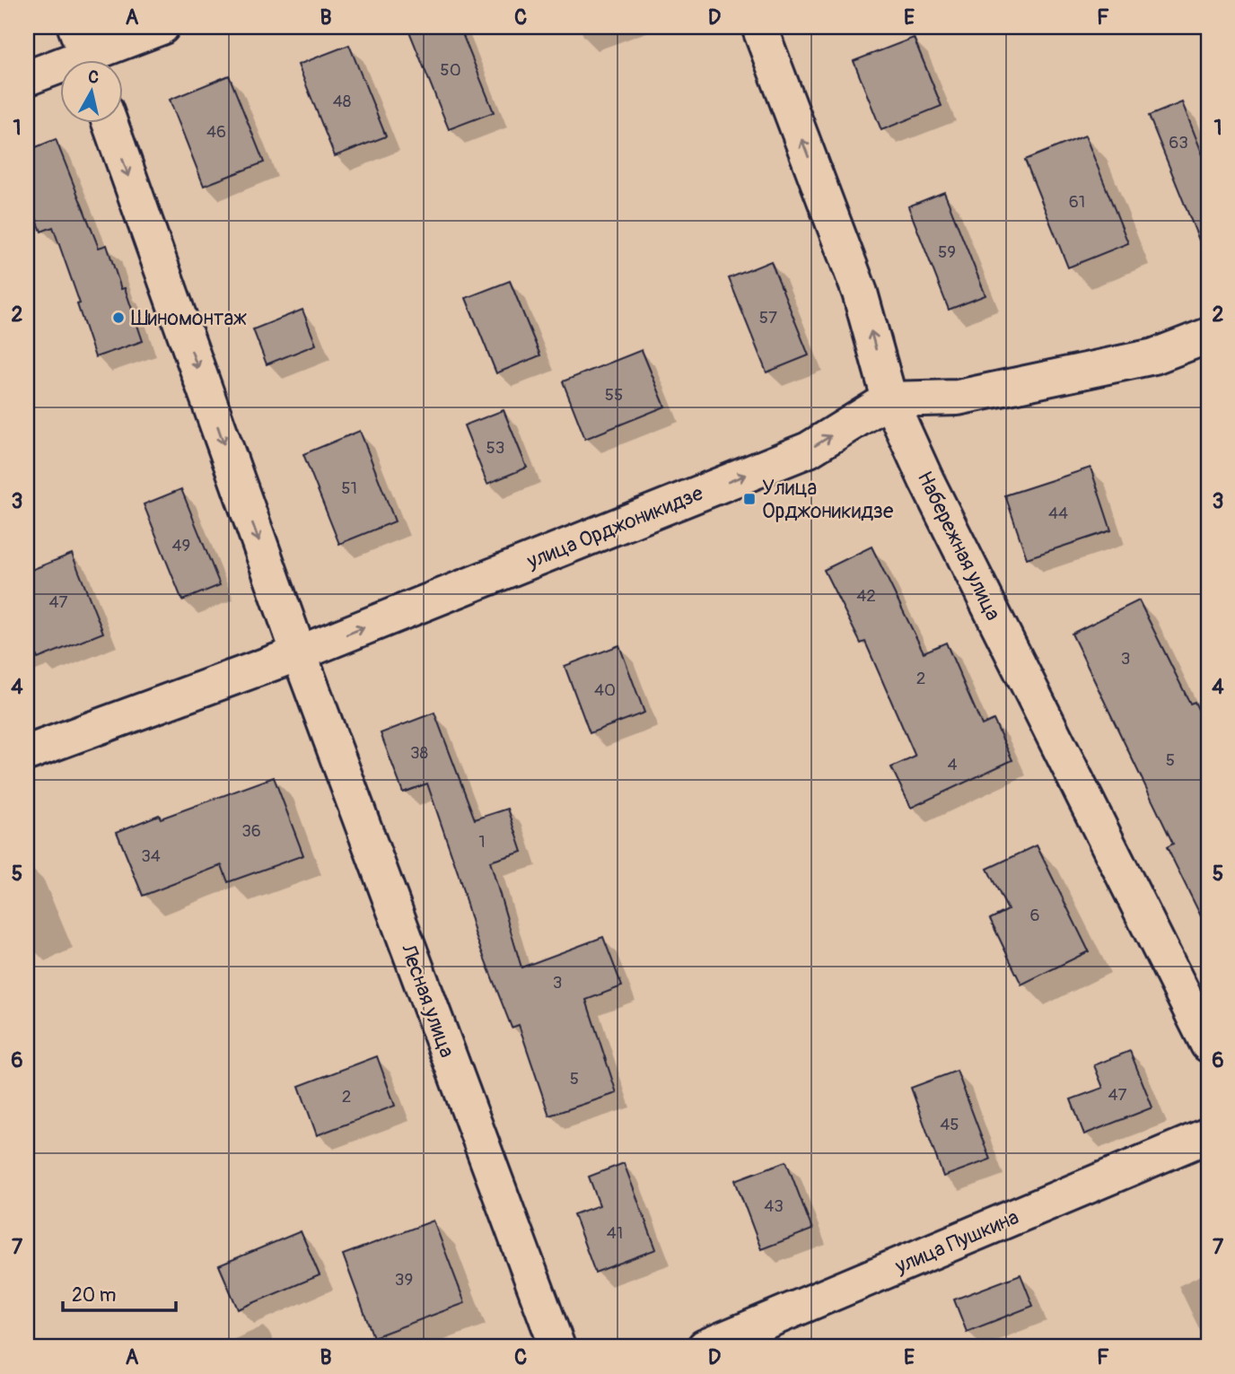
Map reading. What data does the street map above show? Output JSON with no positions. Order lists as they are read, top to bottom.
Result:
{
  "streets": {
    "main road": [
      "улица Орджоникидзе",
      "Набережная улица",
      "Лесная улица",
      "улица Пушкина"
    ]
  },
  "crossings": [
    ["улица Орджоникидзе", "Набережная улица"],
    ["улица Орджоникидзе", "Лесная улица"]
  ],
  "one_way": ["улица Орджоникидзе", "Набережная улица", "Лесная улица"],
  "places": {
    "other": ["Шиномонтаж"],
    "transit": ["Улица Орджоникидзе"]
  },
  "house_numbers": [
    "50",
    "48",
    "46",
    "63",
    "61",
    "59",
    "57",
    "55",
    "53",
    "51",
    "44",
    "49",
    "42",
    "47",
    "3",
    "2",
    "40",
    "38",
    "5",
    "4",
    "36",
    "1",
    "34",
    "6",
    "3",
    "5",
    "47",
    "2",
    "45",
    "43",
    "41",
    "39"
  ],
  "scale_bar": "20 m",
  "north": "top",
  "grid": {
    "columns": [
      "A",
      "B",
      "C",
      "D",
      "E",
      "F"
    ],
    "rows": [
      "1",
      "2",
      "3",
      "4",
      "5",
      "6",
      "7"
    ]
  }
}
